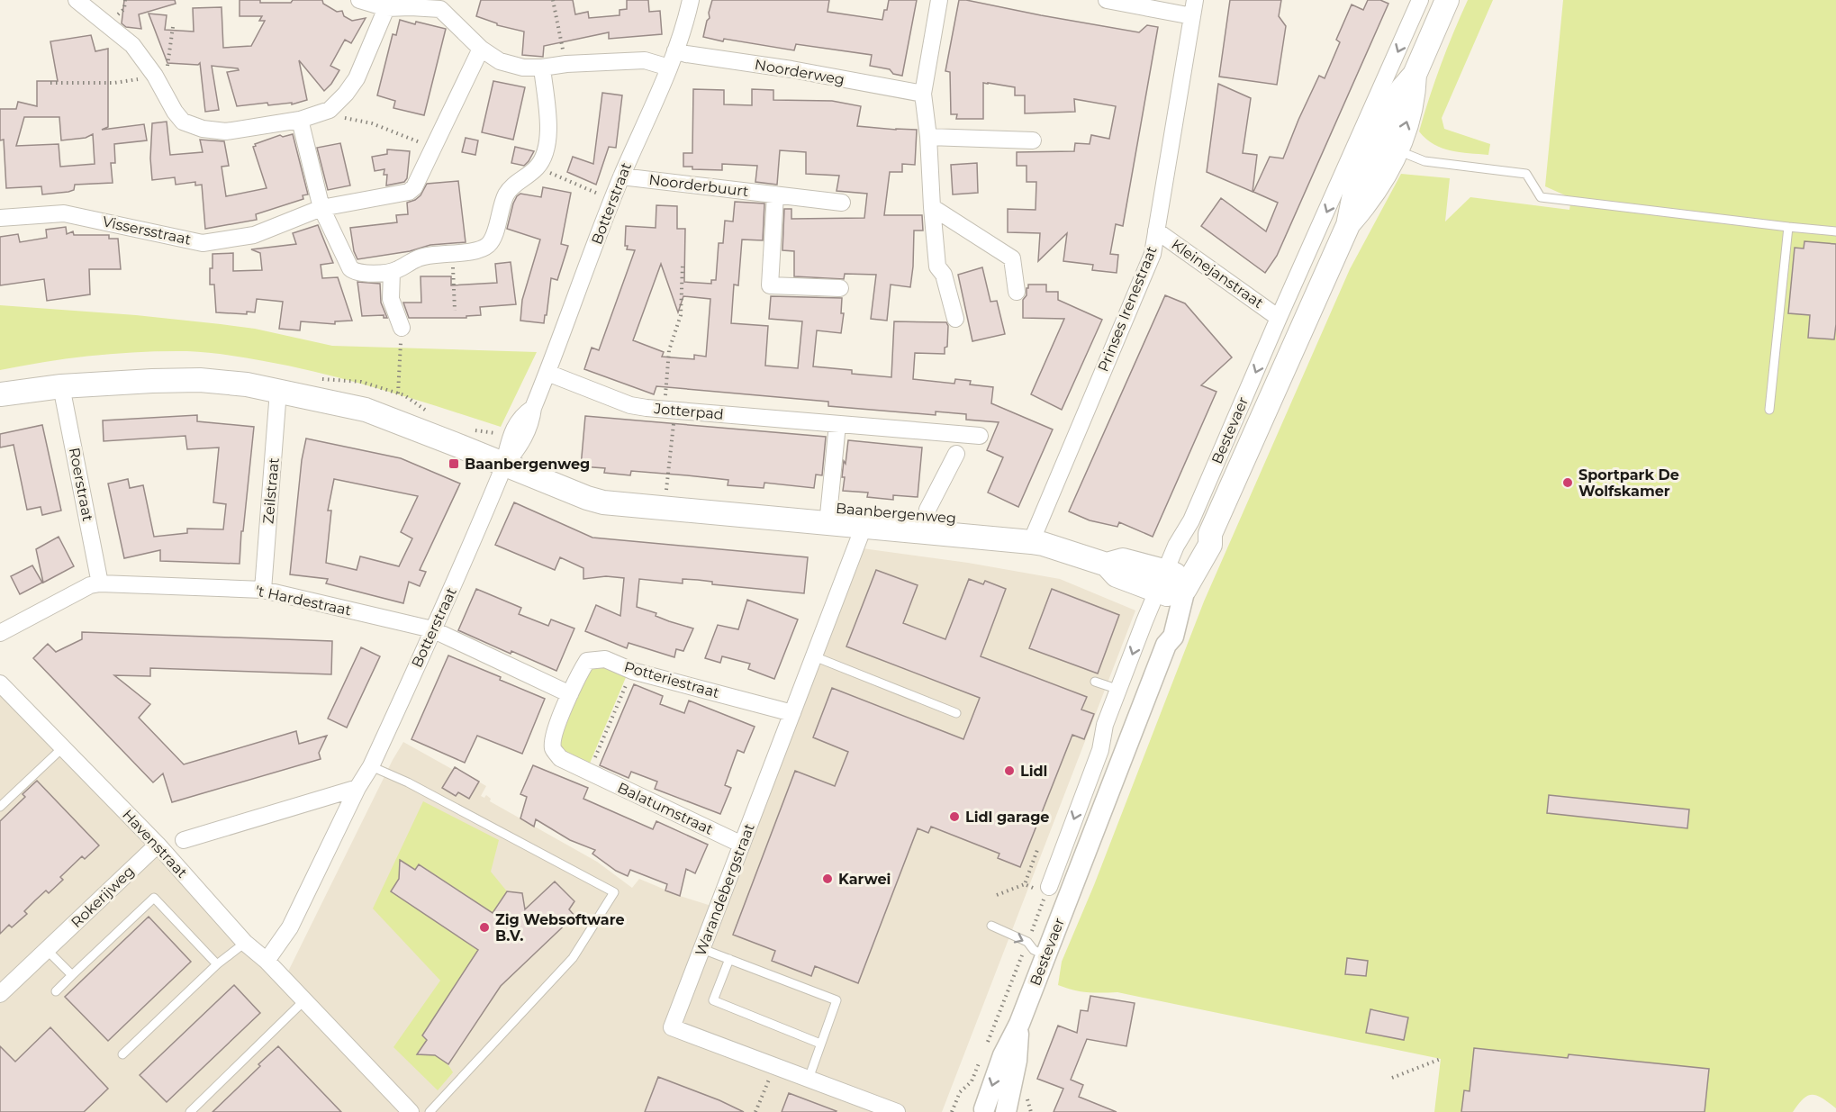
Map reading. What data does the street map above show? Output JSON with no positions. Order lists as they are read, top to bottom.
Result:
{
  "streets": {
    "main road": ["Bestevaer", "Baanbergenweg"],
    "street": [
      "Noorderweg",
      "Noorderbuurt",
      "Botterstraat",
      "Vissersstraat",
      "Kleinejanstraat",
      "Prinses Irenestraat",
      "Jotterpad",
      "Roerstraat",
      "Zeilstraat",
      "'t Hardestraat",
      "Potteriestraat",
      "Balatumstraat",
      "Havenstraat",
      "Warandebergstraat",
      "Rokerijweg"
    ]
  },
  "crossings": [
    ["Noorderweg", "Botterstraat"],
    ["Noorderbuurt", "Botterstraat"],
    ["Botterstraat", "Jotterpad"],
    ["Botterstraat", "Baanbergenweg"],
    ["Botterstraat", "'t Hardestraat"],
    ["Botterstraat", "Havenstraat"],
    ["Kleinejanstraat", "Prinses Irenestraat"],
    ["Kleinejanstraat", "Bestevaer"],
    ["Prinses Irenestraat", "Baanbergenweg"],
    ["Bestevaer", "Baanbergenweg"],
    ["Roerstraat", "Baanbergenweg"],
    ["Roerstraat", "'t Hardestraat"],
    ["Zeilstraat", "Baanbergenweg"],
    ["Zeilstraat", "'t Hardestraat"],
    ["Baanbergenweg", "Warandebergstraat"],
    ["'t Hardestraat", "Potteriestraat"],
    ["'t Hardestraat", "Balatumstraat"],
    ["Potteriestraat", "Balatumstraat"],
    ["Potteriestraat", "Warandebergstraat"],
    ["Balatumstraat", "Warandebergstraat"],
    ["Havenstraat", "Rokerijweg"]
  ],
  "places": {
    "transit": ["Baanbergenweg"],
    "other": [
      "Sportpark De Wolfskamer",
      "Lidl",
      "Lidl garage",
      "Karwei",
      "Zig Websoftware B.V."
    ]
  }
}
